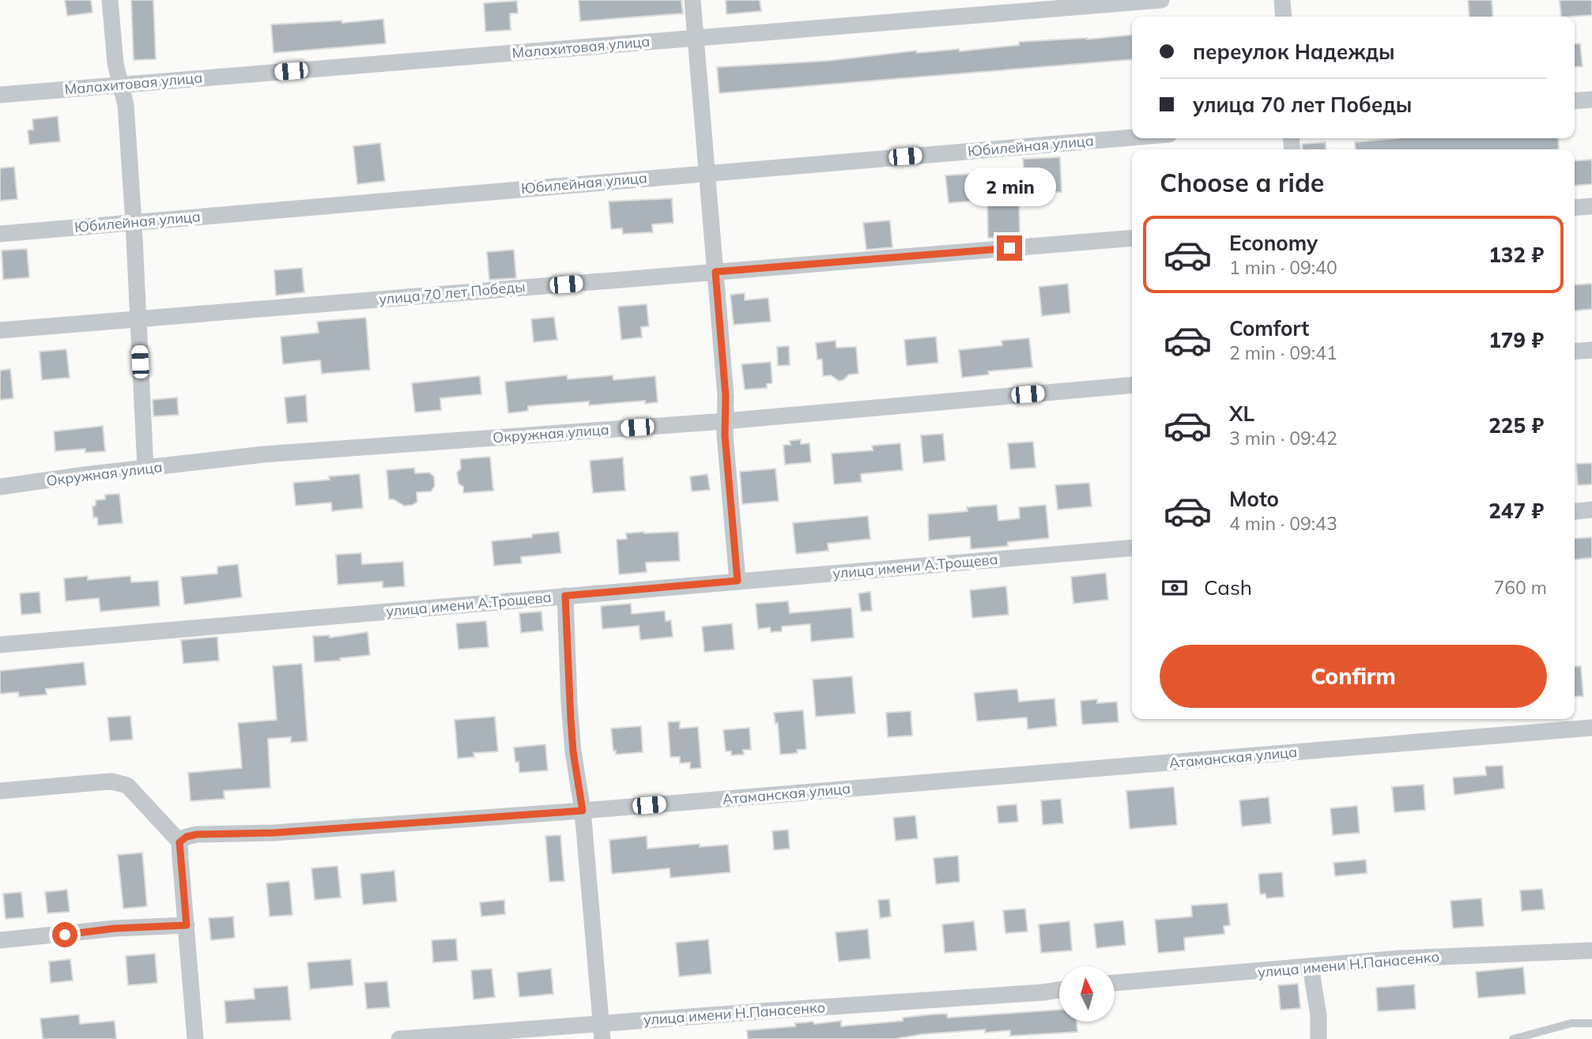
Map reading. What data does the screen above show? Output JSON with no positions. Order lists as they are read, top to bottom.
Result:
{
  "streets": {
    "street": [
      "Малахитовая улица",
      "Юбилейная улица",
      "улица 70 лет Победы",
      "Окружная улица",
      "улица имени А.Трощева",
      "Атаманская улица",
      "улица имени Н.Панасенко"
    ]
  },
  "north": "top",
  "page": {
    "banner": ["переулок Надежды", "улица 70 лет Победы"],
    "heading": "Choose a ride",
    "bubble": "2 min",
    "list": [
      {
        "name": "Economy",
        "note": "1 min · 09:40",
        "value": "132 ₽"
      },
      {
        "name": "Comfort",
        "note": "2 min · 09:41",
        "value": "179 ₽"
      },
      {
        "name": "XL",
        "note": "3 min · 09:42",
        "value": "225 ₽"
      },
      {
        "name": "Moto",
        "note": "4 min · 09:43",
        "value": "247 ₽"
      }
    ],
    "pay": ["Cash", "760 m"],
    "buttons": "Confirm"
  }
}
